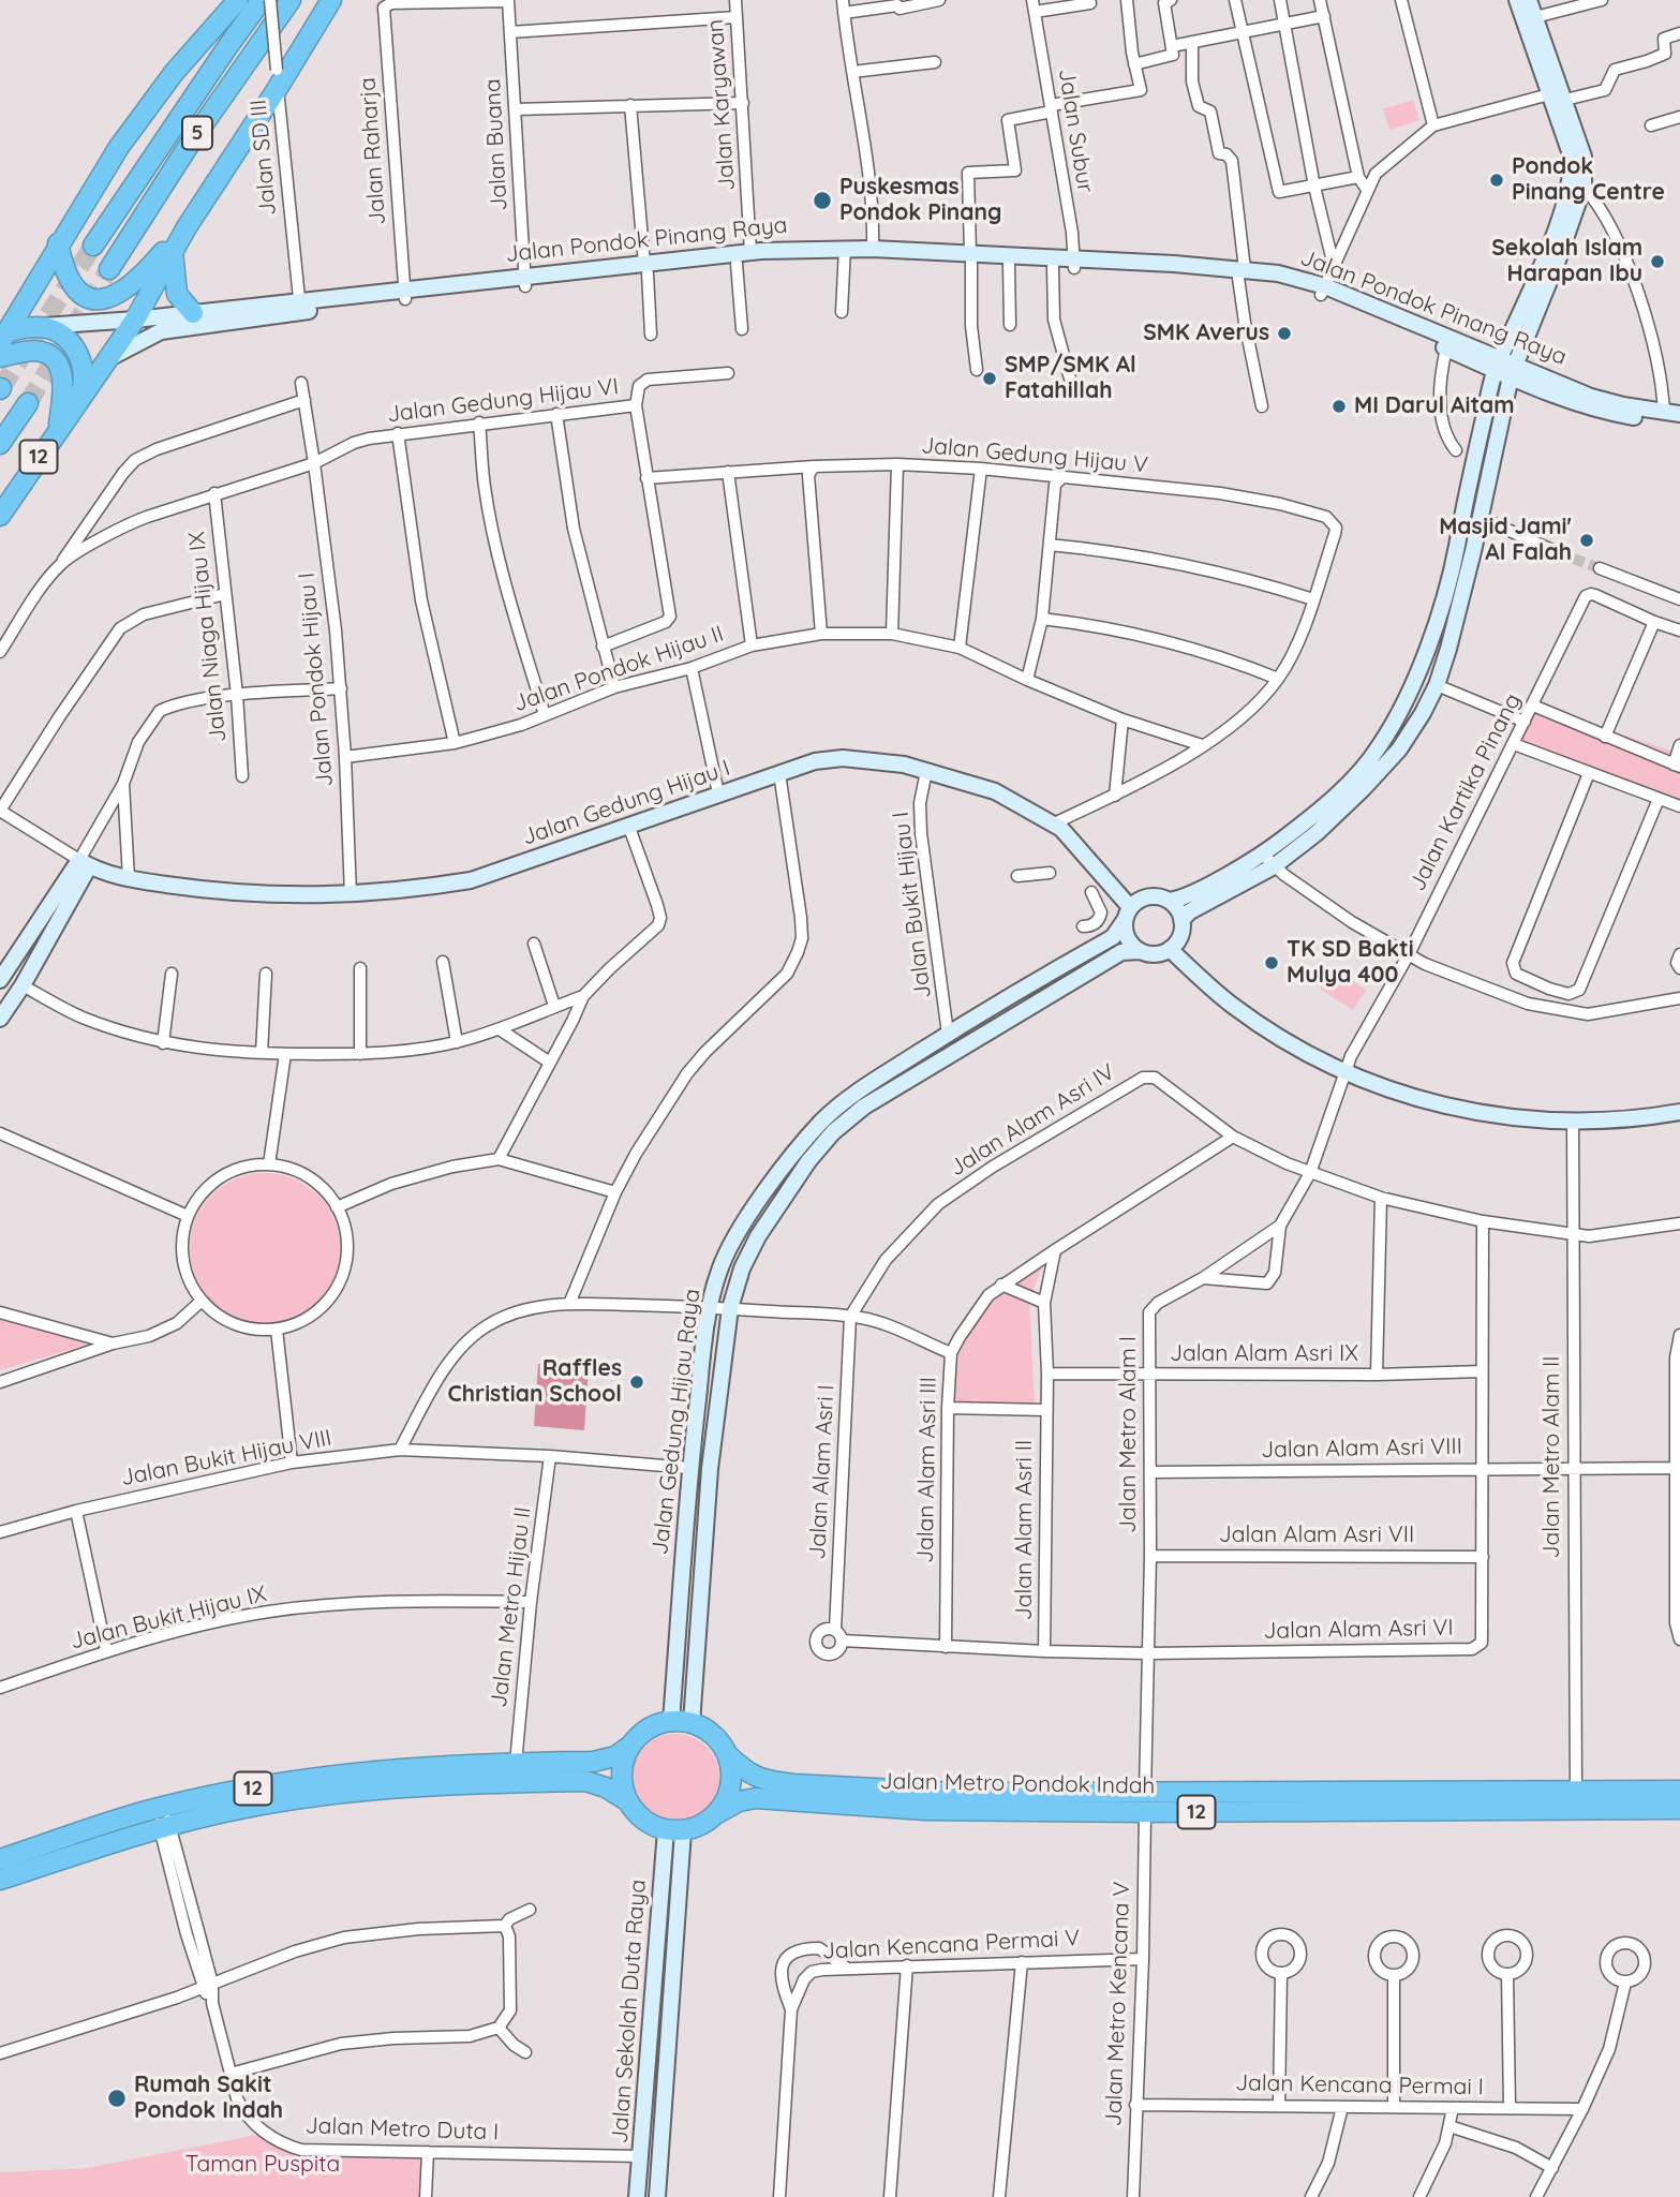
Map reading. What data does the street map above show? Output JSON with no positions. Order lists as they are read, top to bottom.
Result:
{
  "streets": {
    "highway": [
      "5",
      "Jalan Pondok Pinang Raya",
      "12",
      "Jalan Metro Pondok Indah"
    ],
    "main road": ["Jalan Gedung Hijau I", "Jalan Gedung Hijau Raya", "Jalan Sekolah Duta Raya"],
    "street": [
      "Jalan Karyawan",
      "Jalan Subur",
      "Jalan Buana",
      "Jalan Raharja",
      "Jalan SD III",
      "Jalan Gedung Hijau VI",
      "Jalan Gedung Hijau V",
      "Jalan Niaga Hijau IX",
      "Jalan Pondok Hijau II",
      "Jalan Pondok Hijau I",
      "Jalan Kartika Pinang",
      "Jalan Bukit Hijau I",
      "Jalan Alam Asri IV",
      "Jalan Alam Asri IX",
      "Jalan Metro Alam I",
      "Jalan Alam Asri VIII",
      "Jalan Metro Alam II",
      "Jalan Bukit Hijau VIII",
      "Jalan Alam Asri III",
      "Jalan Alam Asri I",
      "Jalan Alam Asri II",
      "Jalan Alam Asri VII",
      "Jalan Metro Hijau II",
      "Jalan Bukit Hijau IX",
      "Jalan Alam Asri VI",
      "Jalan Kencana Permai V",
      "Jalan Metro Kencana V",
      "Jalan Kencana Permai I",
      "Jalan Metro Duta I"
    ]
  },
  "crossings": [
    ["Jalan Karyawan", "Jalan Pondok Pinang Raya"],
    ["Jalan Subur", "Jalan Pondok Pinang Raya"],
    ["Jalan Buana", "Jalan Raharja"],
    ["Jalan Buana", "Jalan Pondok Pinang Raya"],
    ["Jalan Raharja", "Jalan Pondok Pinang Raya"],
    ["Jalan SD III", "Jalan Pondok Pinang Raya"],
    ["Jalan Pondok Pinang Raya", "12"],
    ["Jalan Gedung Hijau VI", "Jalan Niaga Hijau IX"],
    ["Jalan Gedung Hijau VI", "Jalan Pondok Hijau I"],
    ["12", "Jalan Gedung Hijau Raya"],
    ["12", "Jalan Metro Hijau II"],
    ["12", "Jalan Metro Pondok Indah"],
    ["12", "Jalan Sekolah Duta Raya"],
    ["12", "Jalan Metro Duta I"],
    ["Jalan Pondok Hijau II", "Jalan Pondok Hijau I"],
    ["Jalan Pondok Hijau I", "Jalan Gedung Hijau I"],
    ["Jalan Kartika Pinang", "Jalan Metro Alam I"],
    ["Jalan Gedung Hijau I", "Jalan Bukit Hijau I"],
    ["Jalan Gedung Hijau I", "Jalan Gedung Hijau Raya"],
    ["Jalan Bukit Hijau I", "Jalan Gedung Hijau Raya"],
    ["Jalan Alam Asri IV", "Jalan Metro Alam I"],
    ["Jalan Alam Asri IV", "Jalan Metro Alam II"],
    ["Jalan Alam Asri IV", "Jalan Alam Asri III"],
    ["Jalan Alam Asri IV", "Jalan Alam Asri I"],
    ["Jalan Alam Asri IV", "Jalan Alam Asri VI"],
    ["Jalan Alam Asri IX", "Jalan Metro Alam I"],
    ["Jalan Alam Asri IX", "Jalan Alam Asri II"],
    ["Jalan Alam Asri IX", "Jalan Alam Asri VI"],
    ["Jalan Gedung Hijau Raya", "Jalan Bukit Hijau VIII"],
    ["Jalan Gedung Hijau Raya", "Jalan Metro Pondok Indah"],
    ["Jalan Gedung Hijau Raya", "Jalan Sekolah Duta Raya"],
    ["Jalan Metro Alam I", "Jalan Alam Asri VIII"],
    ["Jalan Metro Alam I", "Jalan Alam Asri I"],
    ["Jalan Metro Alam I", "Jalan Alam Asri VII"],
    ["Jalan Metro Alam I", "Jalan Alam Asri VI"],
    ["Jalan Metro Alam I", "Jalan Metro Pondok Indah"],
    ["Jalan Alam Asri VIII", "Jalan Metro Alam II"],
    ["Jalan Alam Asri VIII", "Jalan Alam Asri VI"],
    ["Jalan Metro Alam II", "Jalan Metro Pondok Indah"],
    ["Jalan Bukit Hijau VIII", "Jalan Metro Hijau II"],
    ["Jalan Alam Asri III", "Jalan Alam Asri I"],
    ["Jalan Alam Asri III", "Jalan Alam Asri II"],
    ["Jalan Alam Asri I", "Jalan Alam Asri II"],
    ["Jalan Alam Asri I", "Jalan Alam Asri VI"],
    ["Jalan Alam Asri VII", "Jalan Alam Asri VI"],
    ["Jalan Metro Hijau II", "Jalan Bukit Hijau IX"],
    ["Jalan Metro Pondok Indah", "Jalan Metro Kencana V"],
    ["Jalan Metro Pondok Indah", "Jalan Sekolah Duta Raya"],
    ["Jalan Kencana Permai V", "Jalan Metro Kencana V"],
    ["Jalan Metro Kencana V", "Jalan Kencana Permai I"],
    ["Jalan Sekolah Duta Raya", "Jalan Metro Duta I"]
  ],
  "parks": ["Taman Puspita"],
  "places": [
    "Pondok Pinang Centre",
    "Puskesmas Pondok Pinang",
    "Sekolah Islam Harapan Ibu",
    "SMK Averus",
    "SMP/SMK Al Fatahillah",
    "MI Darul Aitam",
    "Masjid Jami' Al Falah",
    "TK SD Bakti Mulya 400",
    "Raffles Christian School",
    "Rumah Sakit Pondok Indah"
  ]
}
